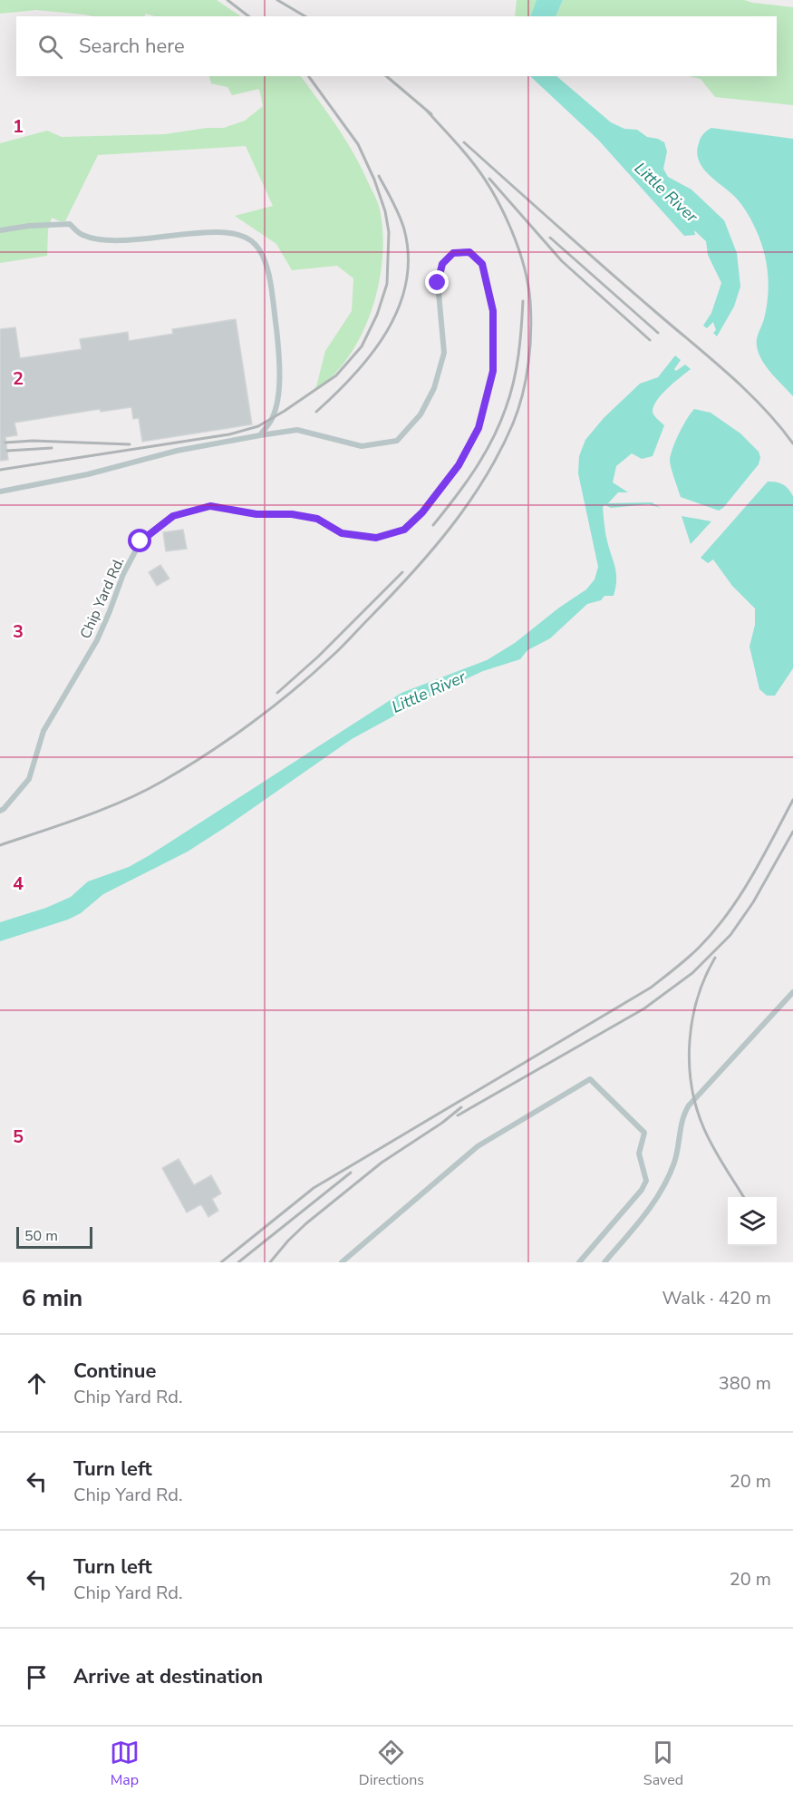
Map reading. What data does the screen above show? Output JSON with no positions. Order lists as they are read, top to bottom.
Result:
{
  "streets": {
    "lane": ["Chip Yard Rd."]
  },
  "water": ["Little River"],
  "scale_bar": "50 m",
  "page": {
    "search": "Search here",
    "scale": "50 m",
    "heading": ["6 min", "Walk · 420 m"],
    "list": [
      ["Continue", "Chip Yard Rd.", "380 m"],
      ["Turn left", "Chip Yard Rd.", "20 m"],
      ["Turn left", "Chip Yard Rd.", "20 m"],
      "Arrive at destination"
    ],
    "nav": ["Map", "Directions", "Saved"]
  },
  "grid": {
    "rows": [
      "1",
      "2",
      "3",
      "4",
      "5"
    ]
  }
}
